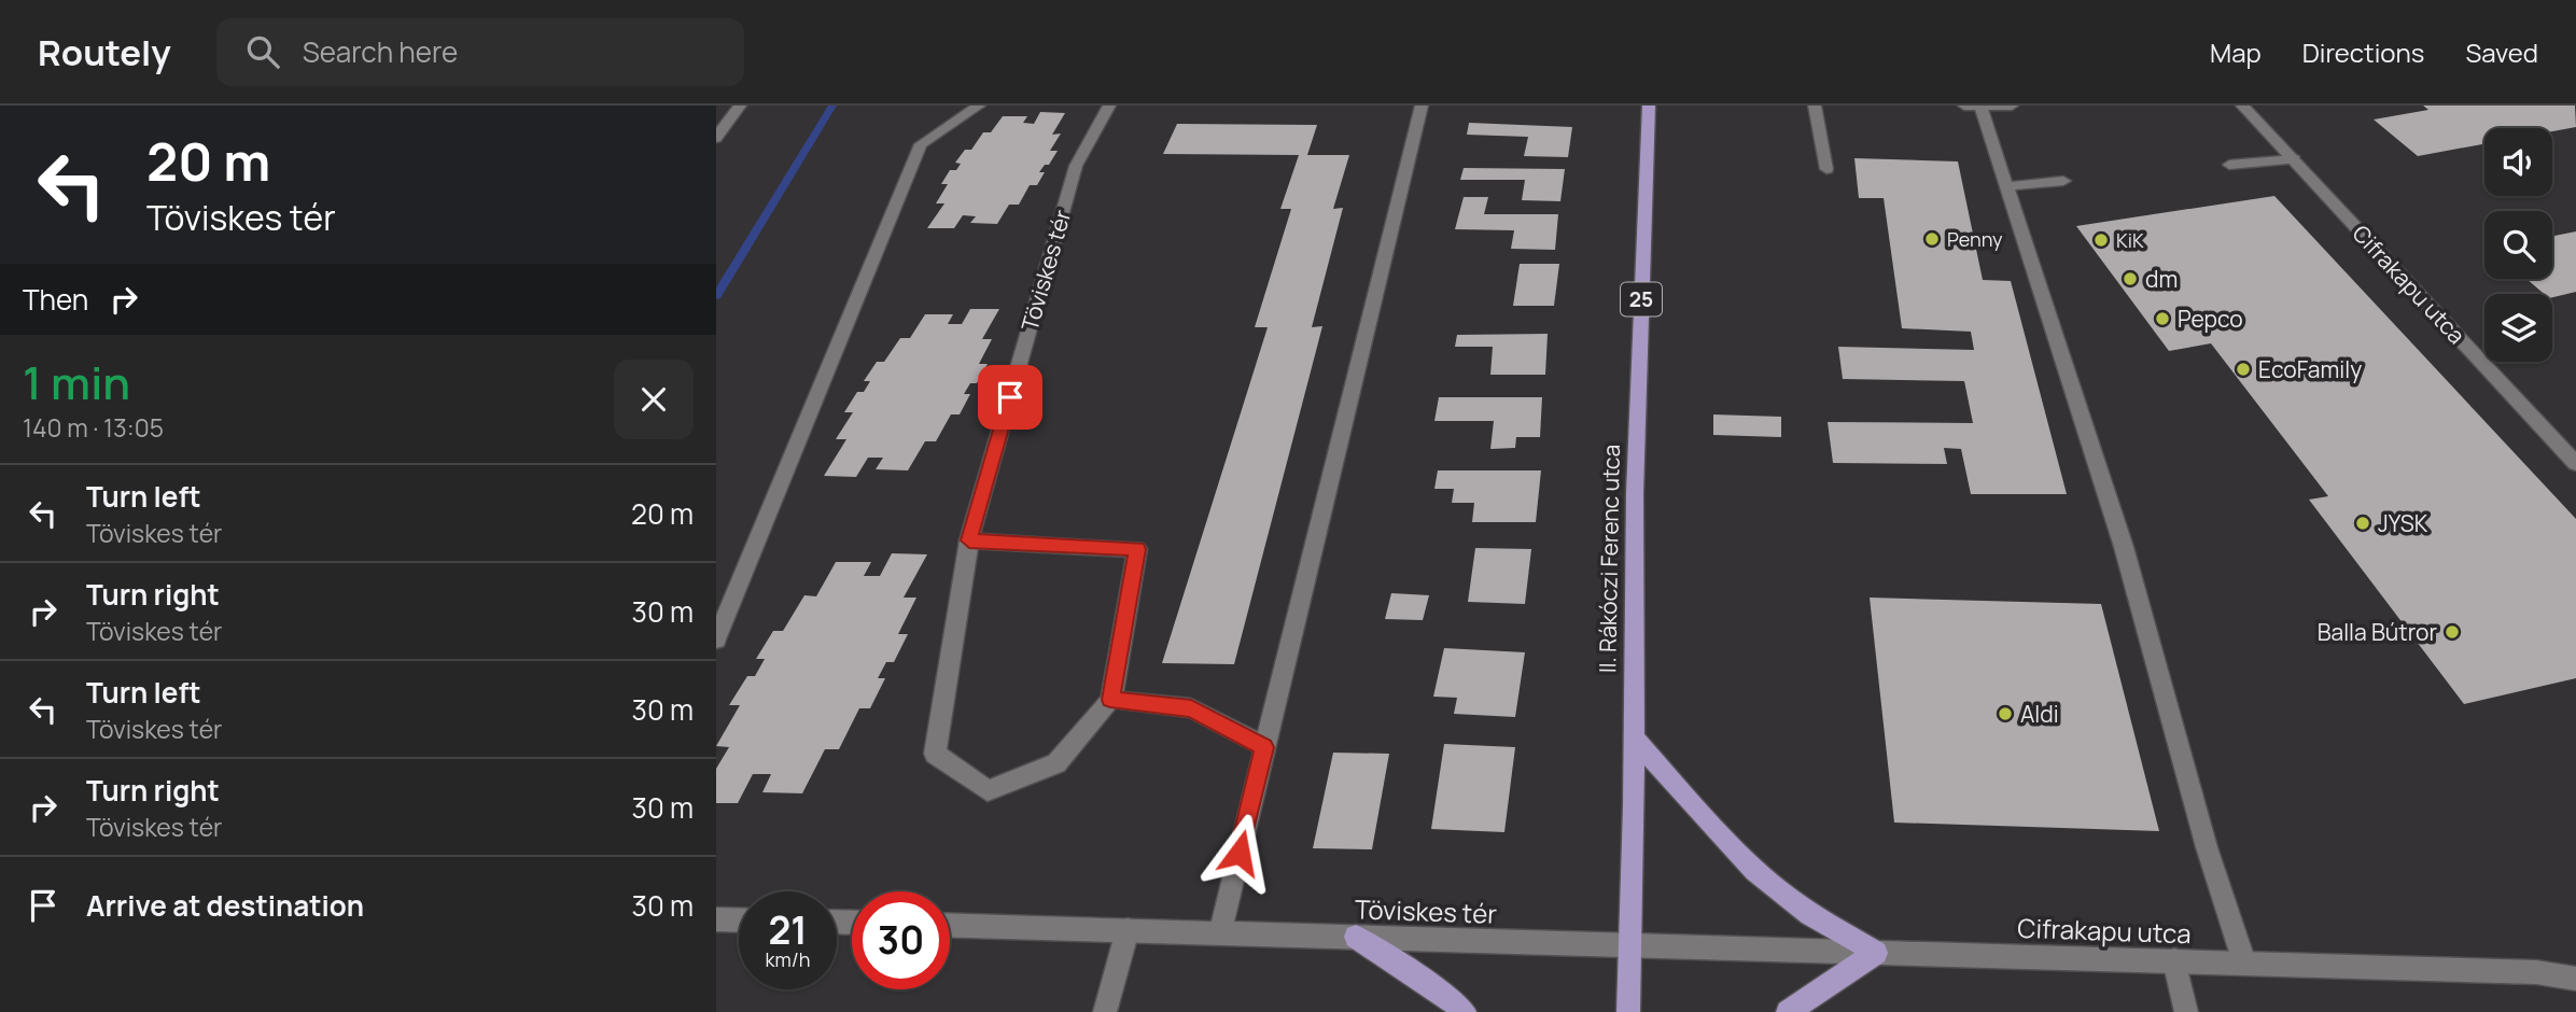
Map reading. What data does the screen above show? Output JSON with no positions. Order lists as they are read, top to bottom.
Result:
{
  "streets": {
    "main road": ["25", "II. Rákóczi Ferenc utca"],
    "street": ["Töviskes tér", "Cifrakapu utca"]
  },
  "crossings": [
    ["Töviskes tér", "Cifrakapu utca"],
    ["Töviskes tér", "II. Rákóczi Ferenc utca"],
    ["Cifrakapu utca", "II. Rákóczi Ferenc utca"]
  ],
  "places": [
    "Penny",
    "KiK",
    "dm",
    "Pepco",
    "EcoFamily",
    "JYSK",
    "Balla Bútror",
    "Aldi"
  ],
  "page": {
    "header": "Routely",
    "search": "Search here",
    "nav": ["Map", "Directions", "Saved"],
    "turn": ["20 m", "Töviskes tér"],
    "then": "Then",
    "heading": ["1 min", "140 m · 13:05"],
    "list": [
      {
        "name": "Turn left",
        "note": "Töviskes tér",
        "value": "20 m"
      },
      {
        "name": "Turn right",
        "note": "Töviskes tér",
        "value": "30 m"
      },
      {
        "name": "Turn left",
        "note": "Töviskes tér",
        "value": "30 m"
      },
      {
        "name": "Turn right",
        "note": "Töviskes tér",
        "value": "30 m"
      },
      {
        "name": "Arrive at destination",
        "value": "30 m"
      }
    ],
    "speed": "21 km/h",
    "limit": "30"
  }
}
